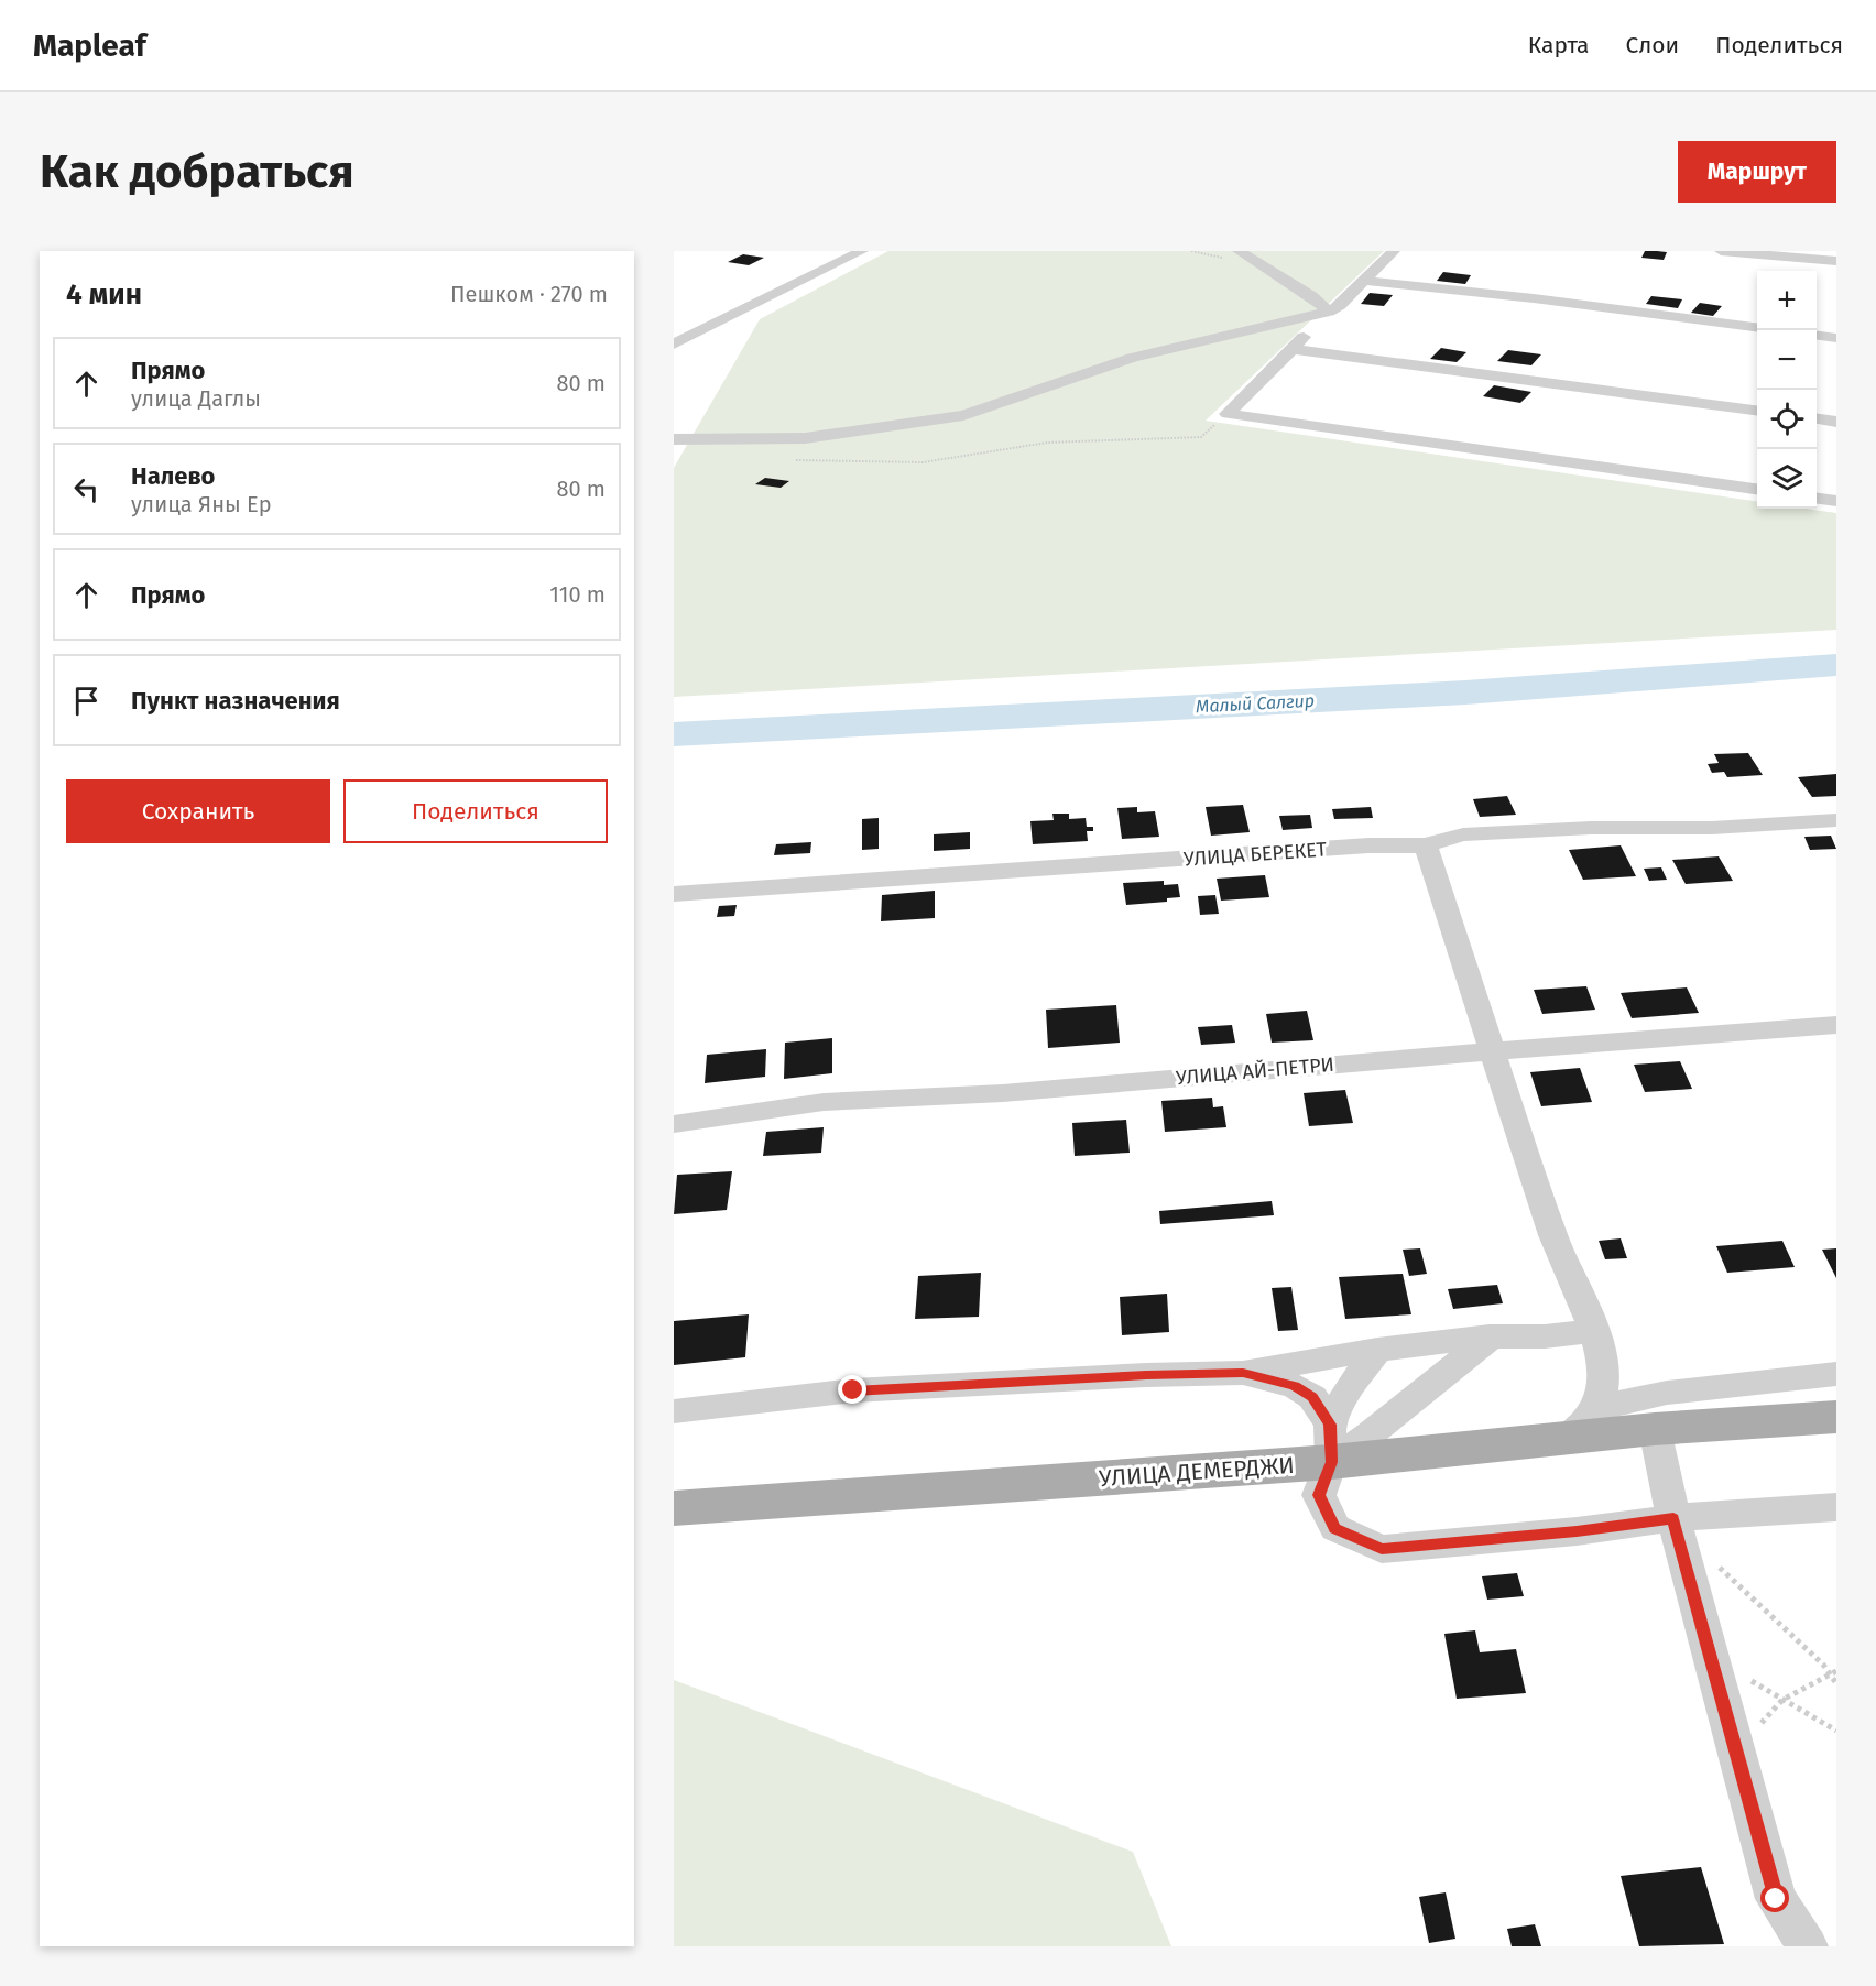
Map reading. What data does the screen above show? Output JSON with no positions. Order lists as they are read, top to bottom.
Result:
{
  "streets": {
    "main road": ["УЛИЦА ДЕМЕРДЖИ"],
    "street": ["УЛИЦА БЕРЕКЕТ", "УЛИЦА АЙ-ПЕТРИ"]
  },
  "water": ["Малый Салгир"],
  "page": {
    "header": "Mapleaf",
    "nav": ["Карта", "Слои", "Поделиться"],
    "buttons": [
      "Маршрут",
      ["Сохранить", "Поделиться"]
    ],
    "title": "Как добраться",
    "heading": ["4 мин", "Пешком · 270 m"],
    "map_buttons": ["+", "−"],
    "list": [
      ["Прямо", "улица Даглы", "80 m"],
      ["Налево", "улица Яны Ер", "80 m"],
      ["Прямо", "110 m"],
      "Пункт назначения"
    ]
  }
}
